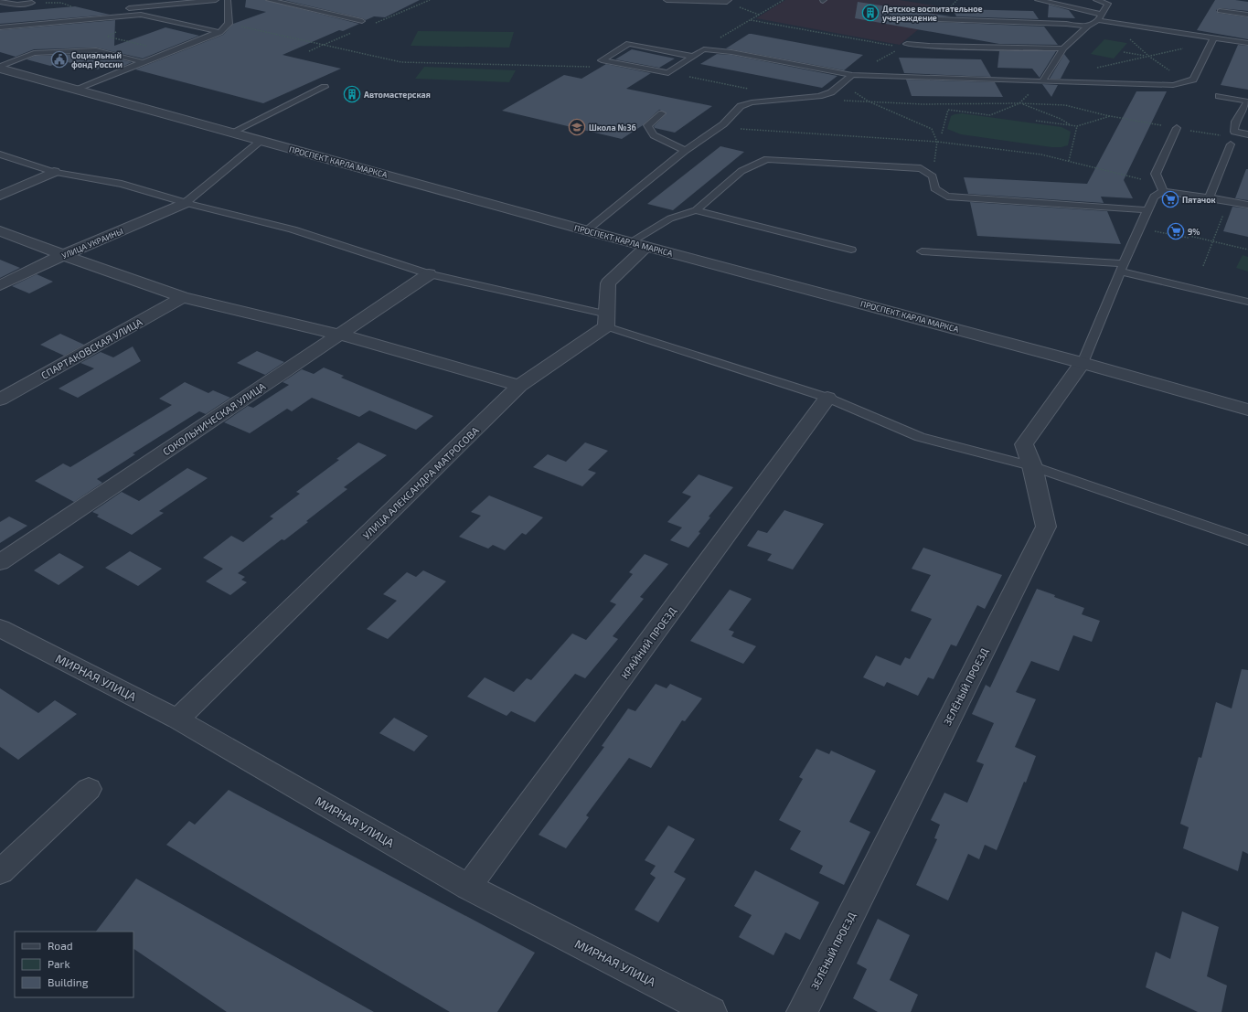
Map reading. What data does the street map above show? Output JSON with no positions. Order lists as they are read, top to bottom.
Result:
{
  "streets": {
    "street": [
      "ПРОСПЕКТ КАРЛА МАРКСА",
      "УЛИЦА УКРАИНЫ",
      "СПАРТАКОВСКАЯ УЛИЦА",
      "СОКОЛЬНИЧЕСКАЯ УЛИЦА",
      "УЛИЦА АЛЕКСАНДРА МАТРОСОВА",
      "КРАЙНИЙ ПРОЕЗД",
      "МИРНАЯ УЛИЦА",
      "ЗЕЛЁНЫЙ ПРОЕЗД"
    ]
  },
  "crossings": [
    ["ПРОСПЕКТ КАРЛА МАРКСА", "ЗЕЛЁНЫЙ ПРОЕЗД"],
    ["УЛИЦА АЛЕКСАНДРА МАТРОСОВА", "МИРНАЯ УЛИЦА"],
    ["КРАЙНИЙ ПРОЕЗД", "МИРНАЯ УЛИЦА"]
  ],
  "places": {
    "building": ["Детское воспитательное учереждение", "Автомастерская"],
    "public building": ["Социальный фонд России"],
    "school or university": ["Школа №36"],
    "supermarket": ["Пятачок", "9%"]
  },
  "legend": ["Road", "Park", "Building"]
}
